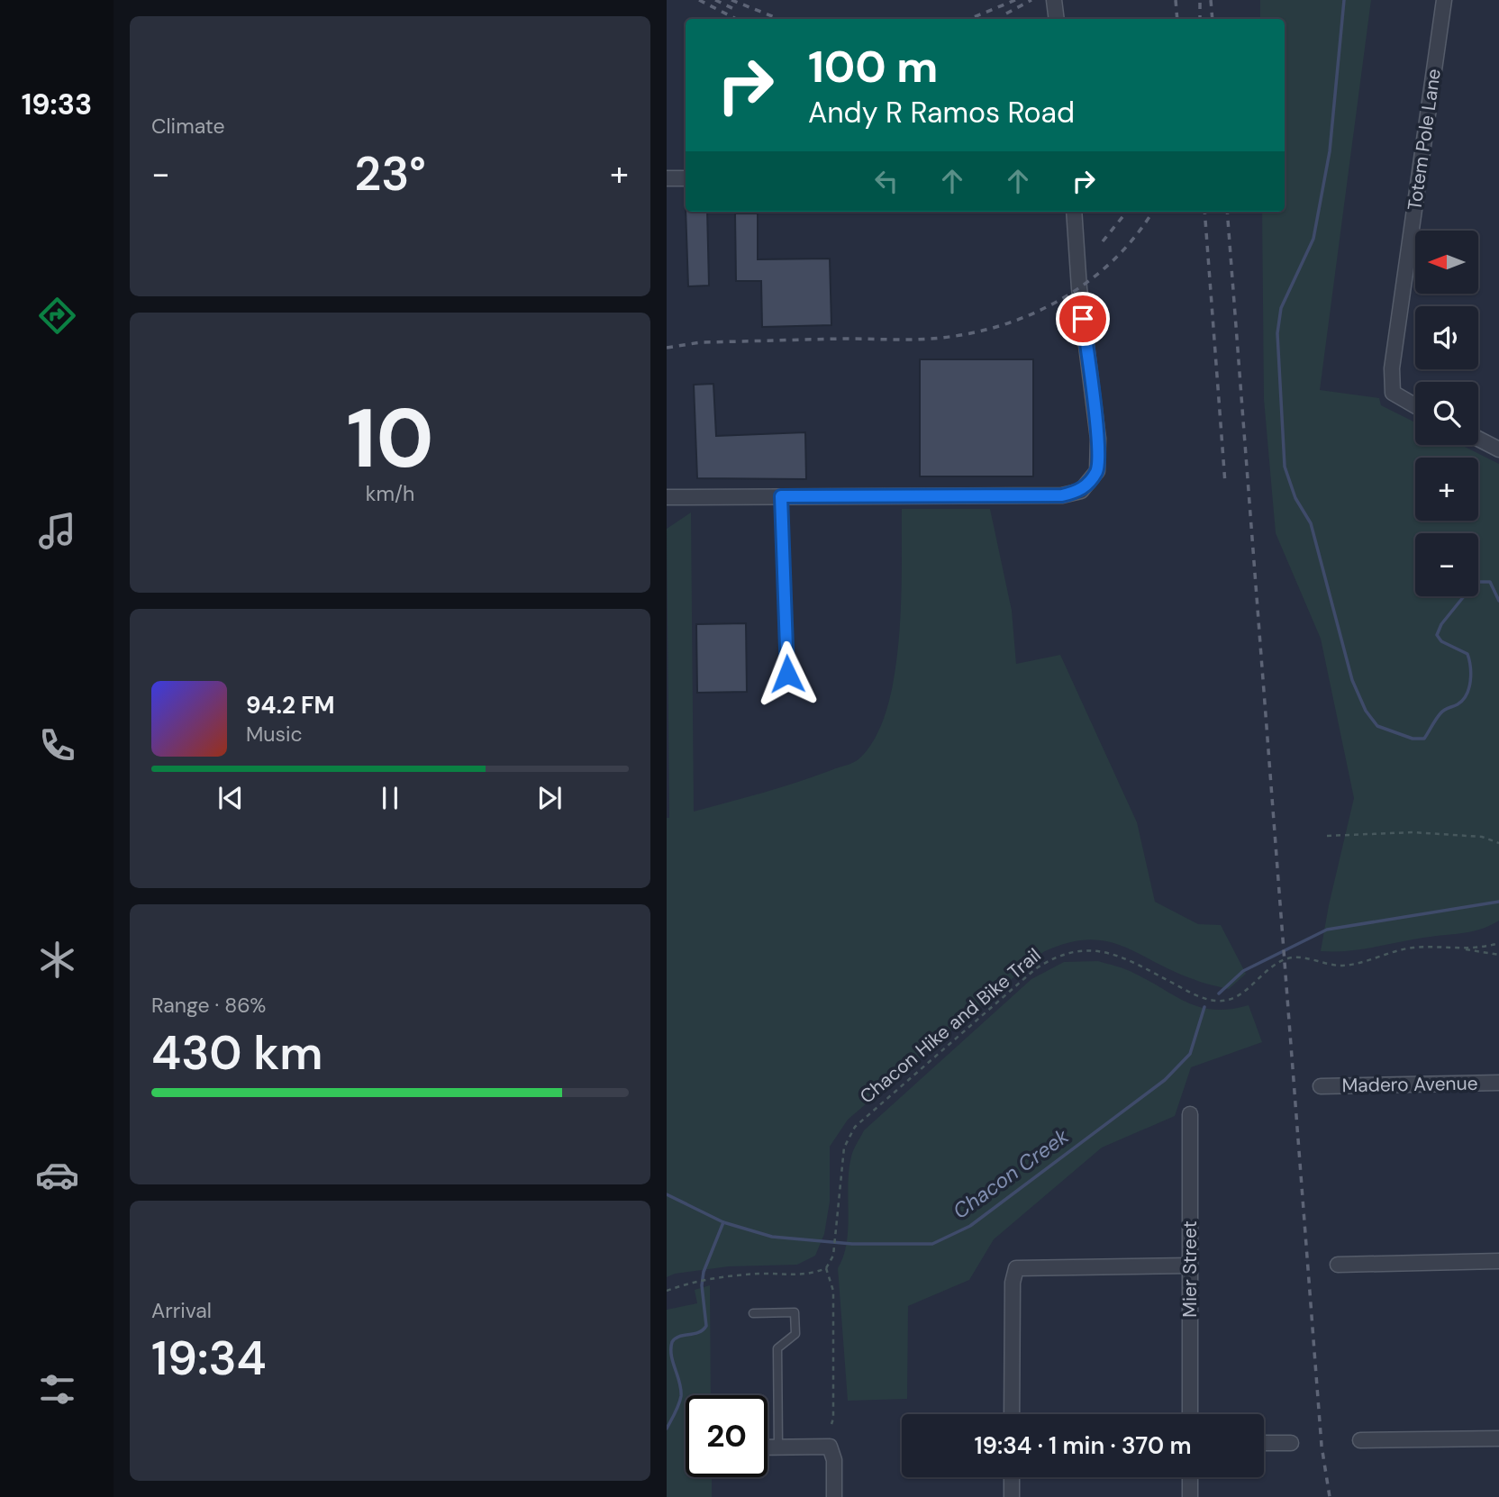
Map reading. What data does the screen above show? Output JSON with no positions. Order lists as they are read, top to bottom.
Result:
{
  "streets": {
    "street": ["Totem Pole Lane", "Madero Avenue", "Mier Street"],
    "path": ["Chacon Hike and Bike Trail"]
  },
  "water": ["Chacon Creek"],
  "north": "left",
  "page": {
    "tabs": "19:33",
    "tile": [
      "Climate",
      ["10", "km/h"],
      ["Range · 86%", "430 km"],
      ["Arrival", "19:34"]
    ],
    "turn": ["100 m", "Andy R Ramos Road"],
    "heat": ["−", "23°", "+"],
    "map_buttons": ["+", "−"],
    "song": ["94.2 FM", "Music"],
    "limit": "20",
    "trip": "19:34 · 1 min · 370 m"
  }
}
